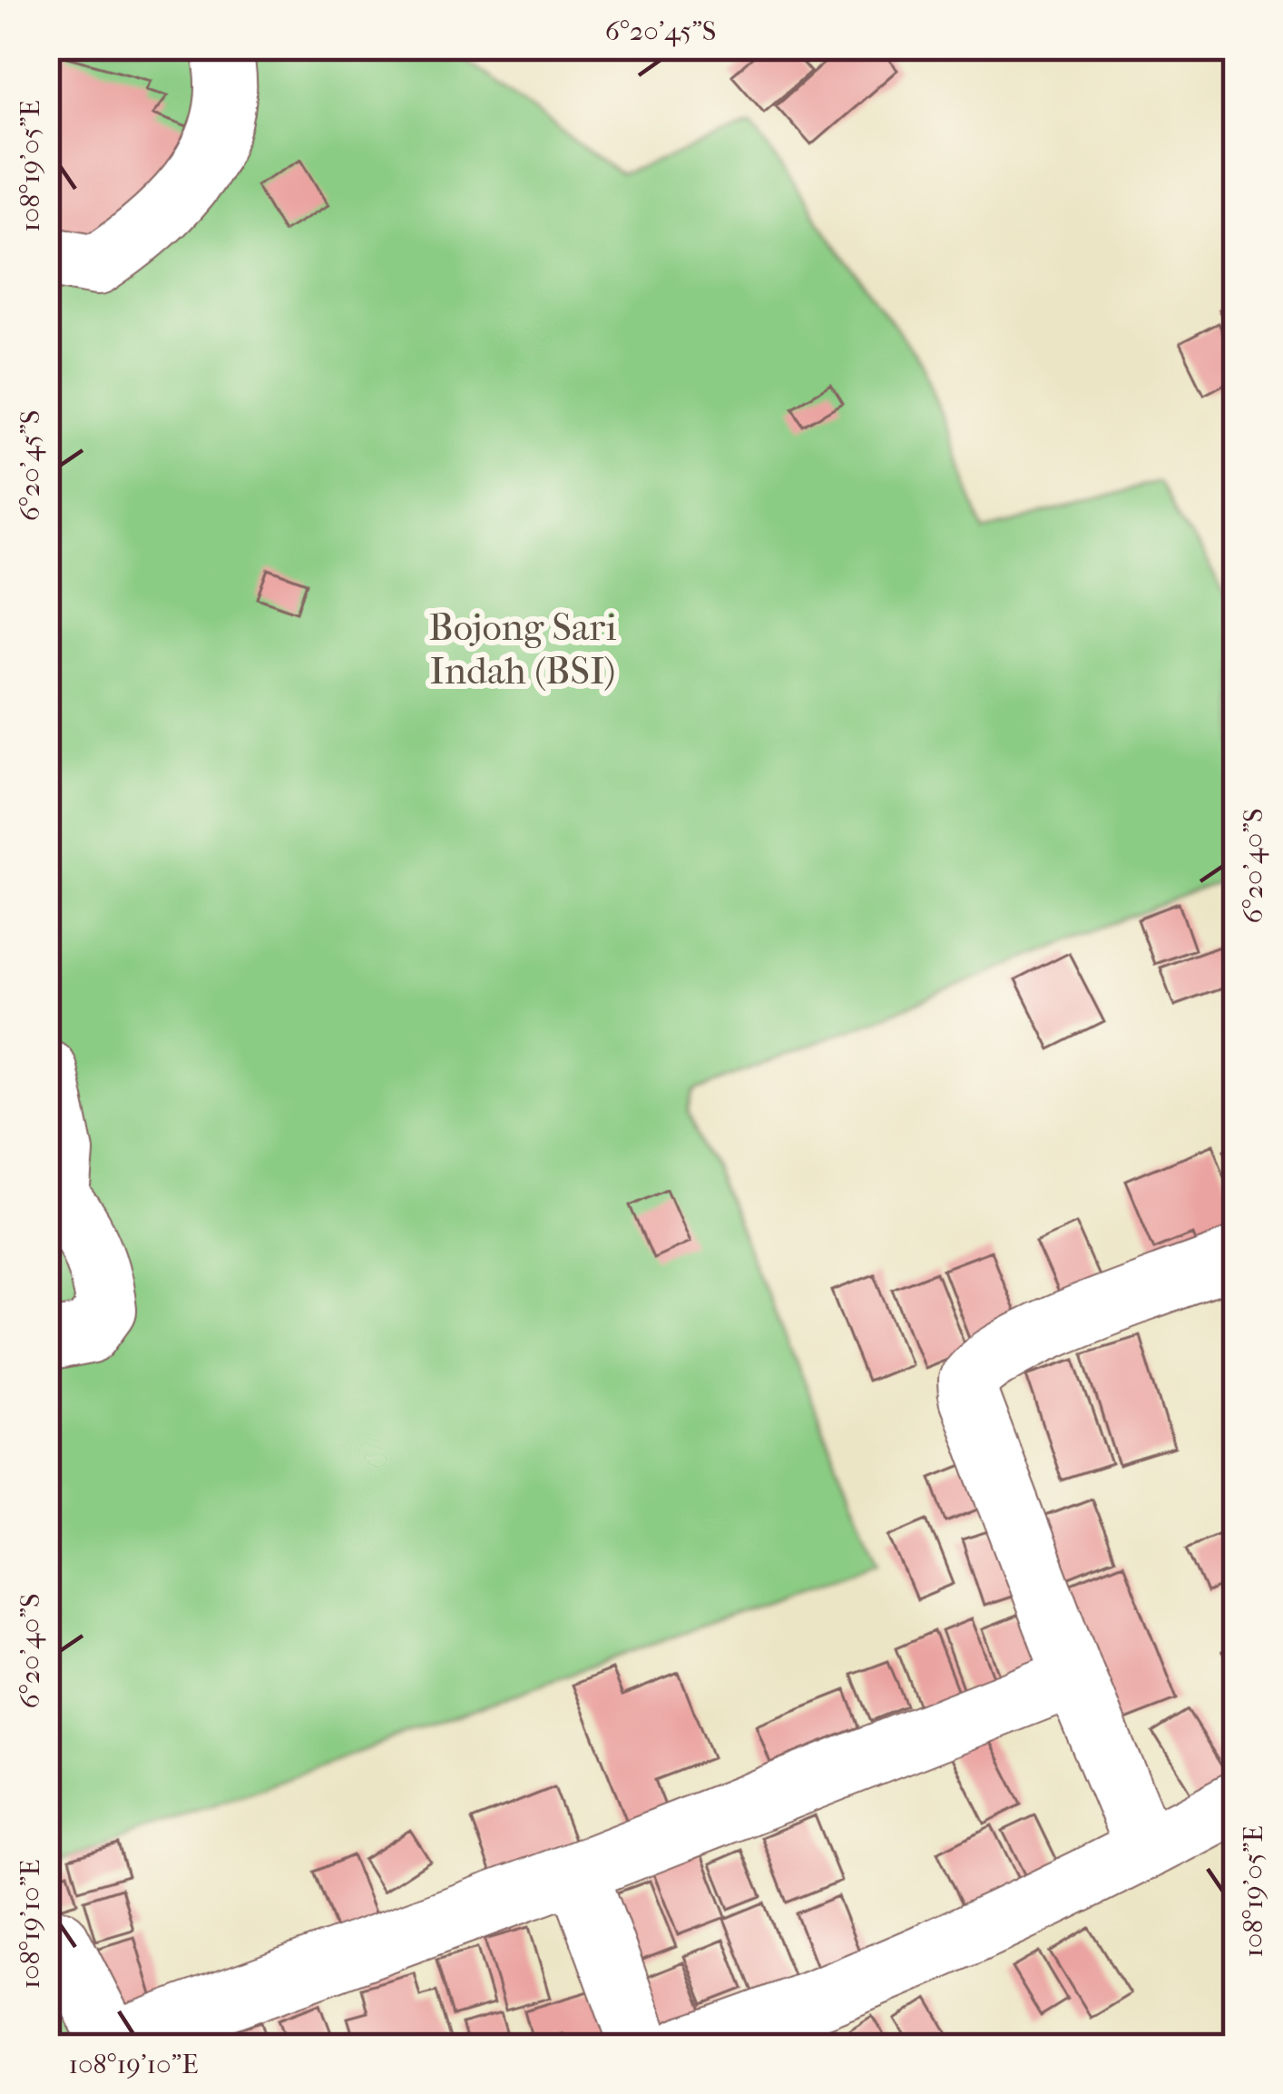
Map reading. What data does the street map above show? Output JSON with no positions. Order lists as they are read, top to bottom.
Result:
{
  "parks": ["Bojong Sari Indah (BSI)"],
  "coordinates": [
    "6°20'45\"S",
    "108°19'05\"E",
    "6°20'40\"S",
    "108°19'10\"E"
  ]
}
